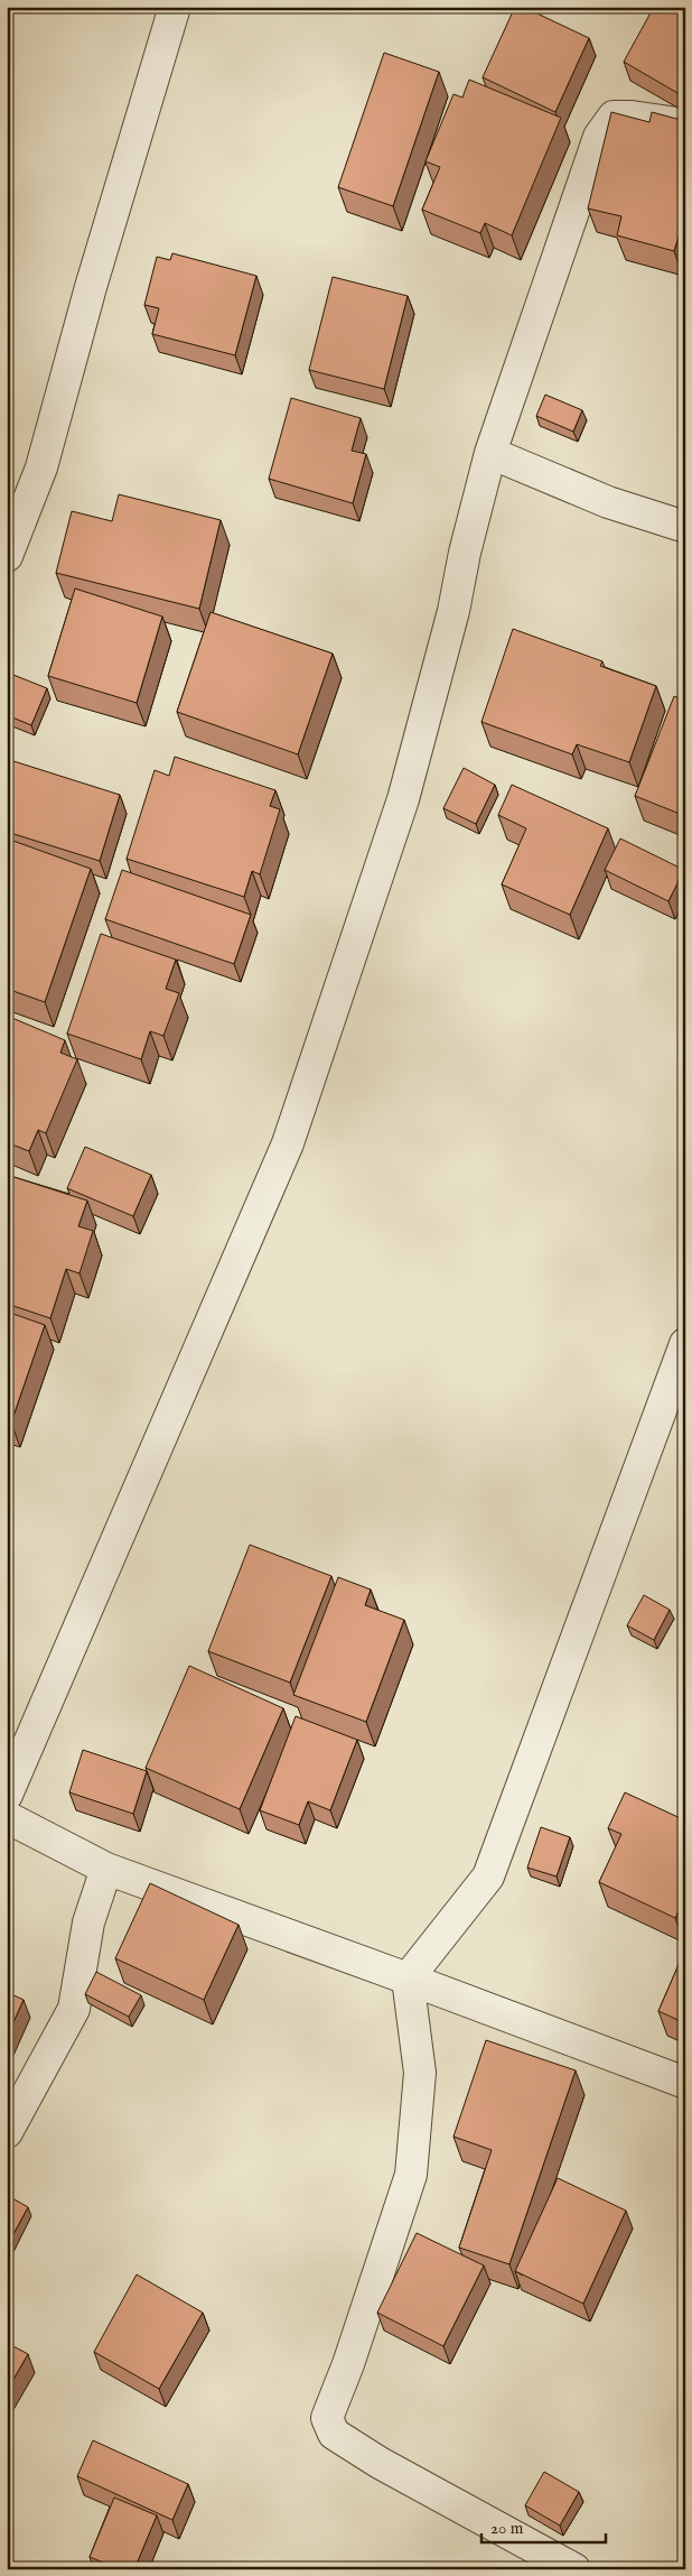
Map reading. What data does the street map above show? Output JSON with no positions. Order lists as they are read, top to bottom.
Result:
{
  "scale_bar": "20 m"
}
